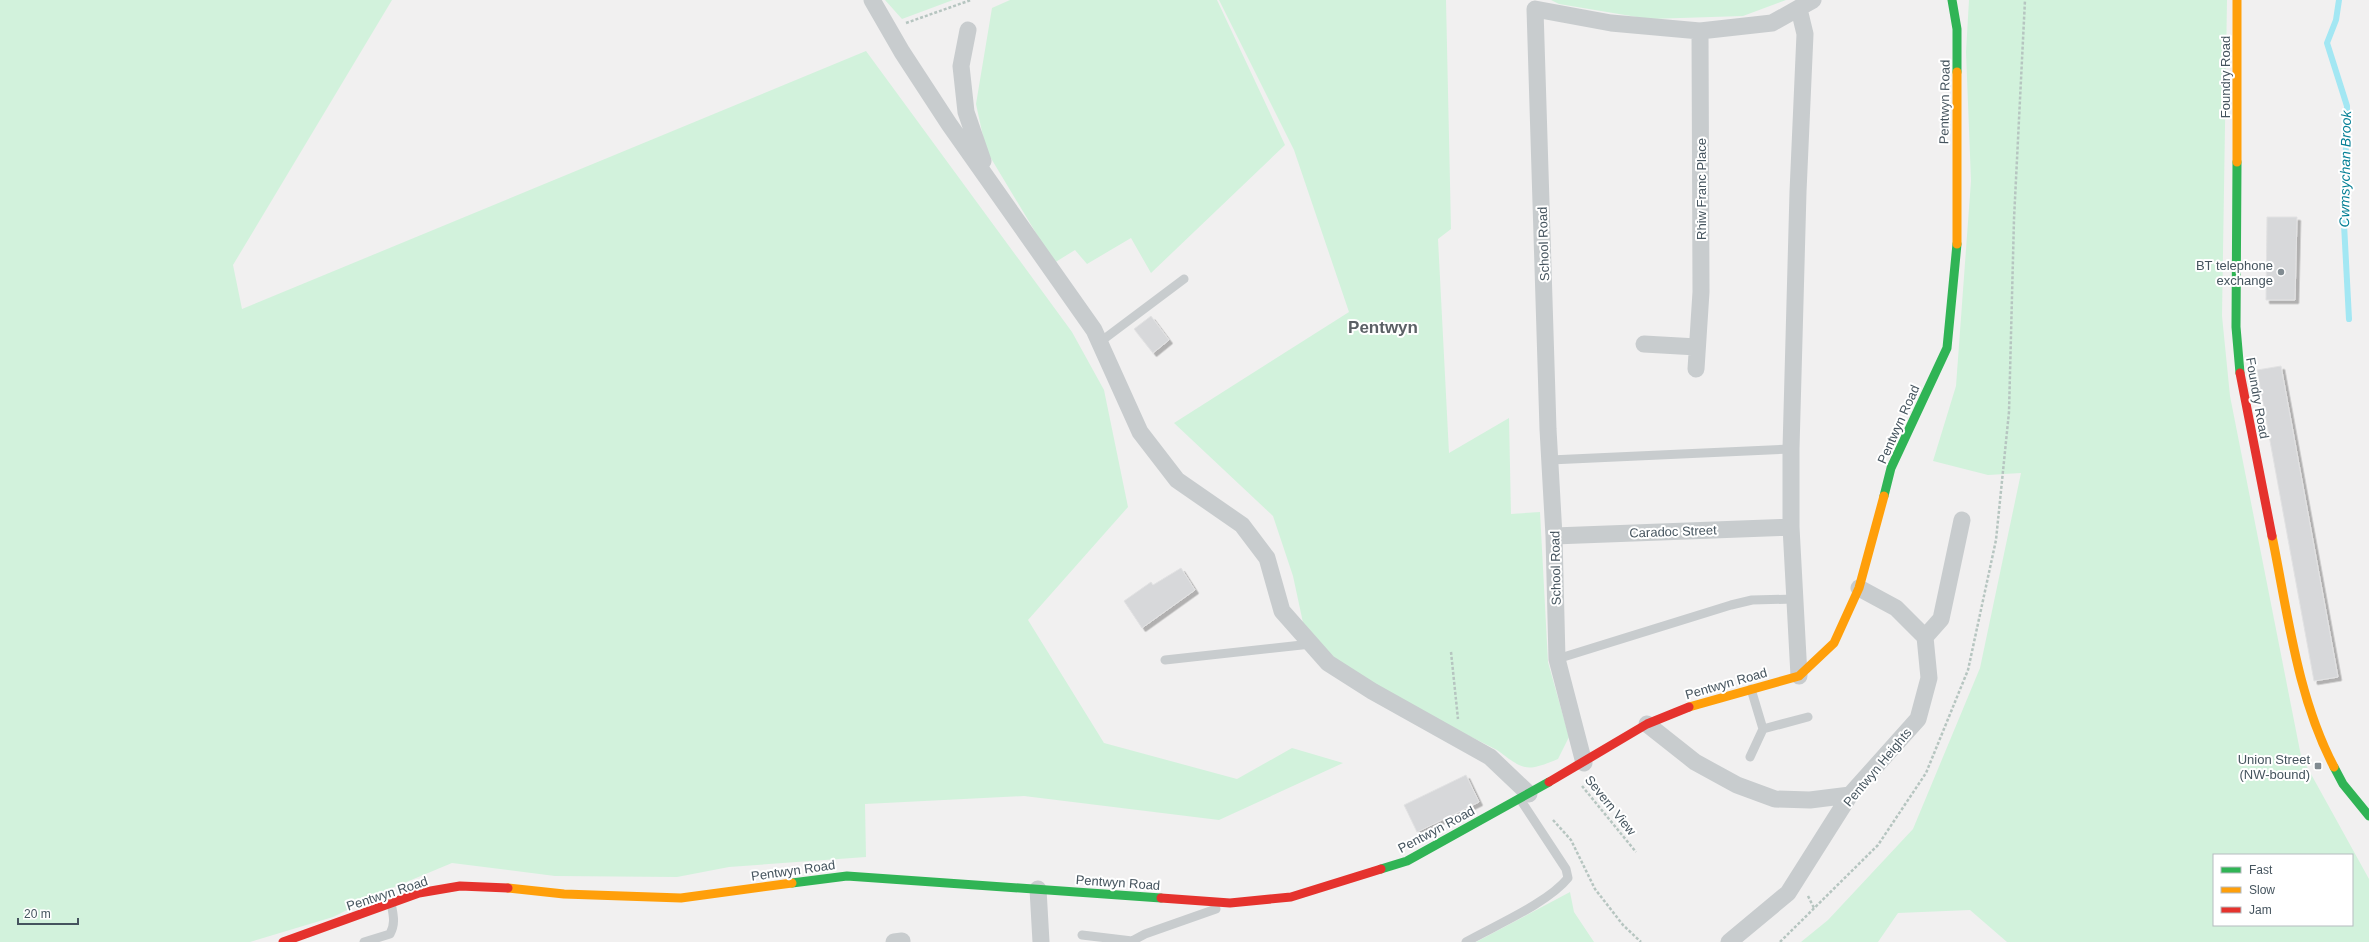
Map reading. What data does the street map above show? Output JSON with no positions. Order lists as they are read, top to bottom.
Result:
{
  "streets": {
    "street": [
      "Foundry Road",
      "Pentwyn Road",
      "Rhiw Franc Place",
      "School Road",
      "Caradoc Street",
      "Pentwyn Heights"
    ],
    "path": ["Severn View"]
  },
  "crossings": [
    ["Pentwyn Road", "School Road"],
    ["Pentwyn Road", "Severn View"],
    ["Rhiw Franc Place", "School Road"],
    ["School Road", "Caradoc Street"],
    ["School Road", "Severn View"]
  ],
  "districts": ["Pentwyn"],
  "water": ["Cwmsychan Brook"],
  "places": {
    "other": ["BT telephone exchange"],
    "transit": ["Union Street (NW-bound)"]
  },
  "legend": ["Fast", "Slow", "Jam"],
  "scale_bar": "20 m"
}
